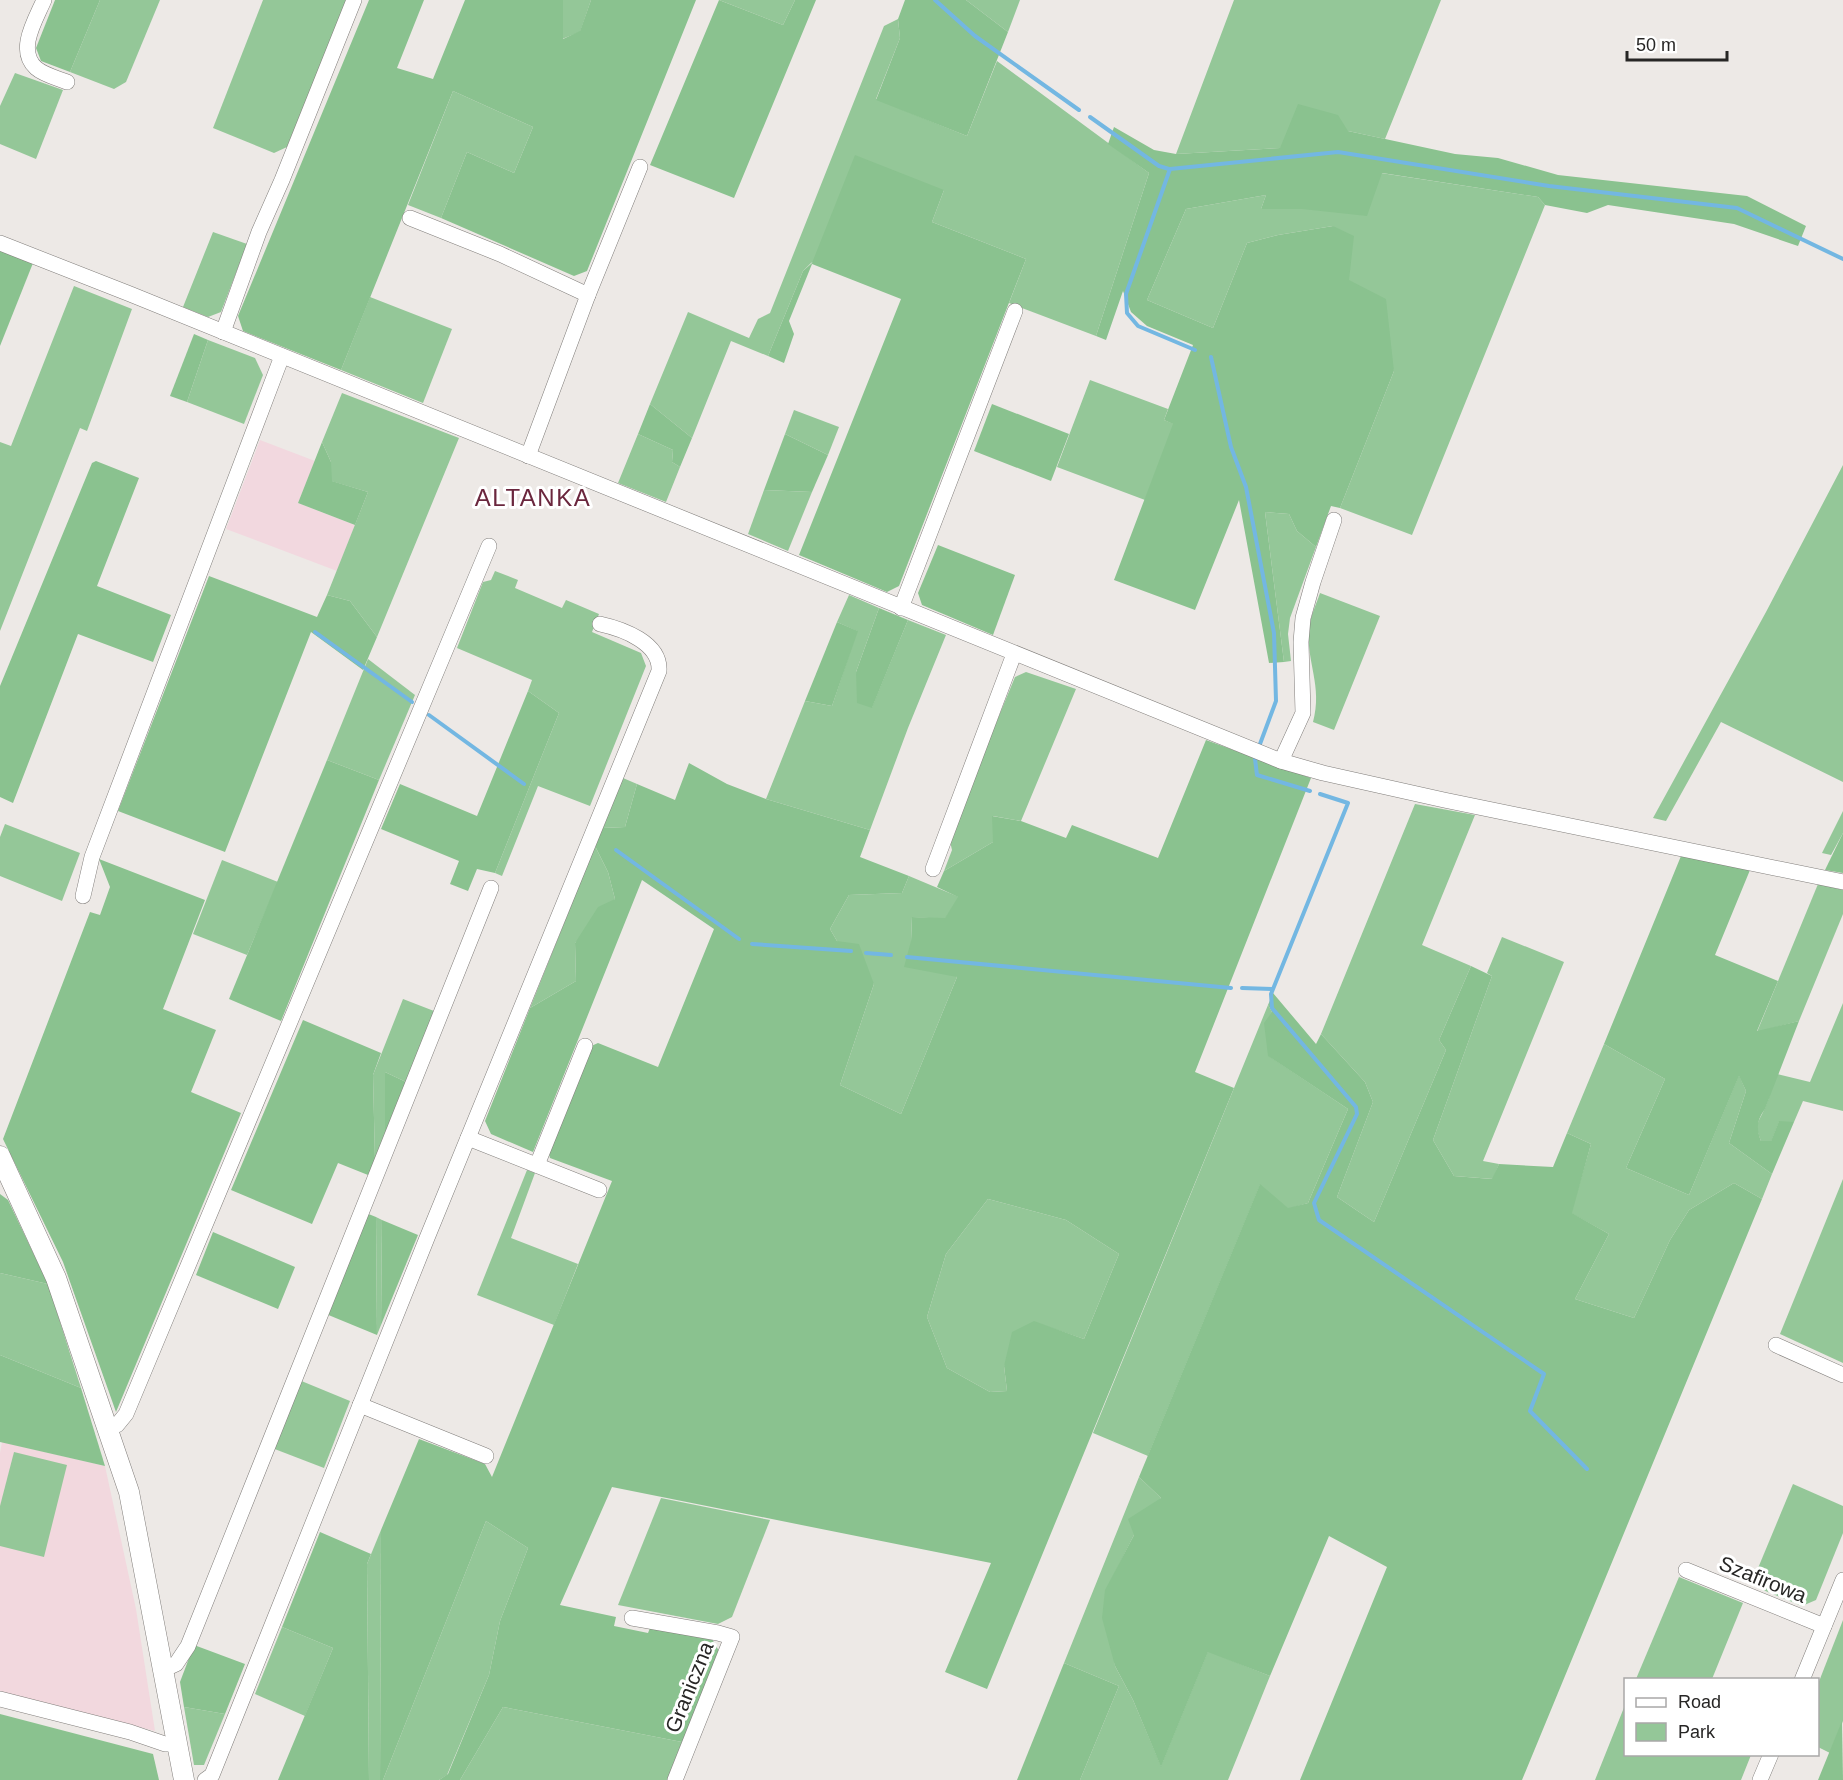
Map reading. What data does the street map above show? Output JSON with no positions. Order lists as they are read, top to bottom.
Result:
{
  "streets": {
    "street": ["Szafirowa", "Graniczna"]
  },
  "districts": ["ALTANKA"],
  "legend": ["Road", "Park"],
  "scale_bar": "50 m"
}
